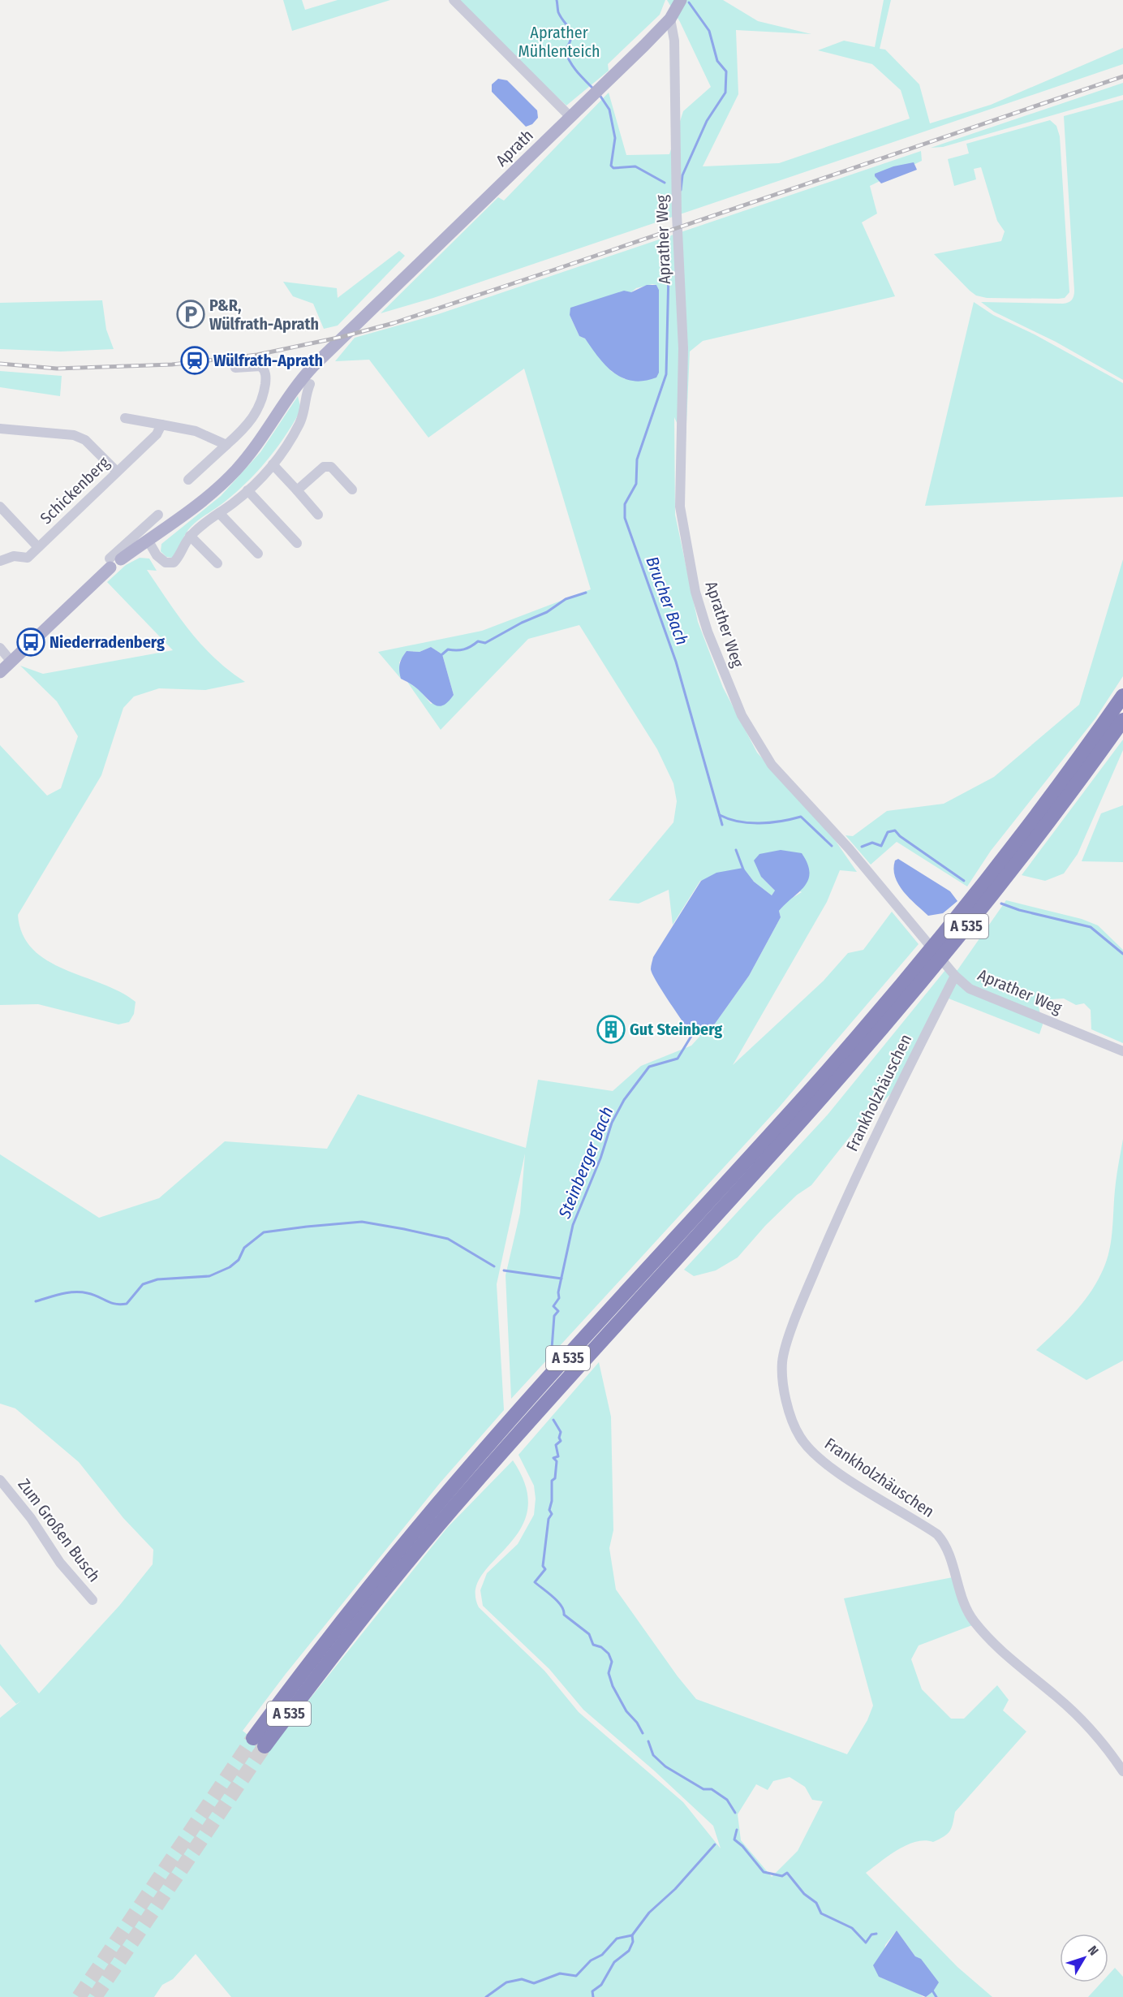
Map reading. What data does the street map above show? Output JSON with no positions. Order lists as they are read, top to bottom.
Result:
{
  "streets": {
    "highway": ["A 535"],
    "main road": ["Aprath"],
    "street": [
      "Aprather Weg",
      "Schickenberg",
      "Frankholzhäuschen",
      "Zum Großen Busch"
    ]
  },
  "crossings": [
    ["Aprath", "Aprather Weg"],
    ["Aprather Weg", "Frankholzhäuschen"]
  ],
  "water": ["Brucher Bach", "Steinberger Bach"],
  "parks": ["Aprather Mühlenteich"],
  "places": {
    "parking": ["P&R, Wülfrath-Aprath"],
    "station": ["Wülfrath-Aprath"],
    "bus stop": ["Niederradenberg"],
    "building": ["Gut Steinberg"]
  },
  "north": "top right"
}
